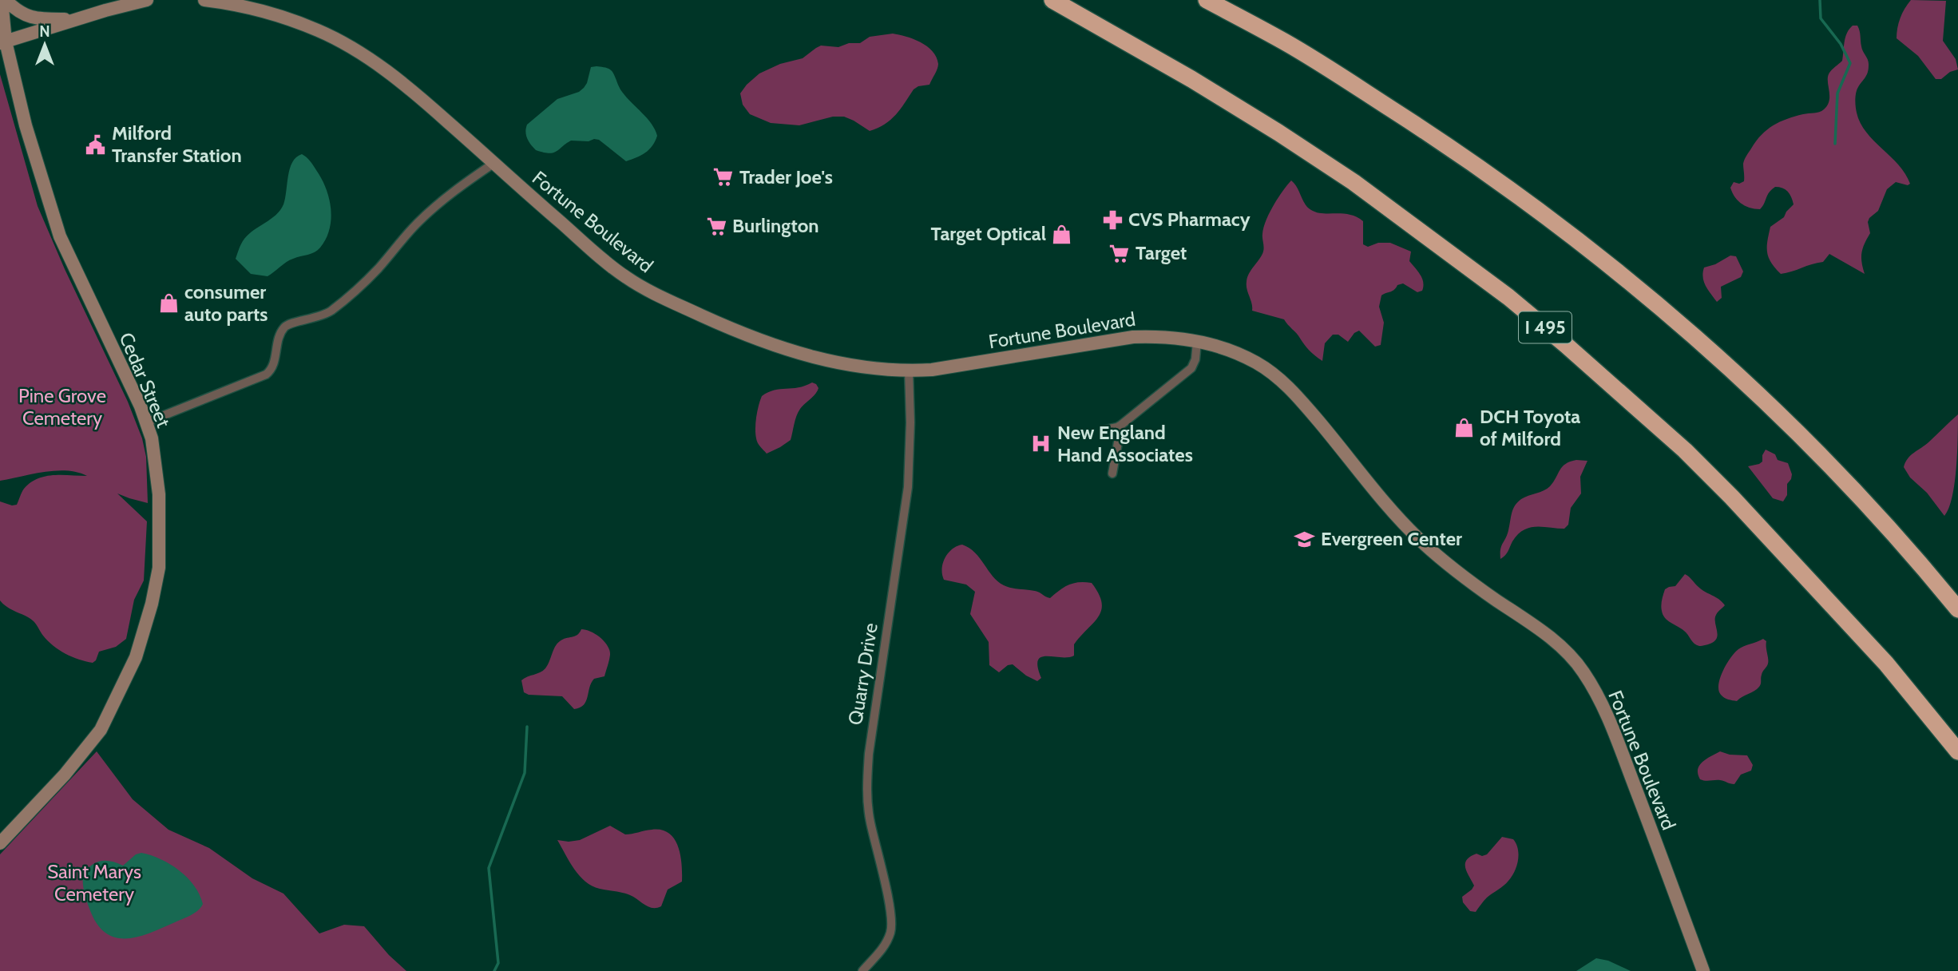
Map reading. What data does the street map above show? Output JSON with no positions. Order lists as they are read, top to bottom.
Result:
{
  "streets": {
    "highway": ["I 495"],
    "main road": ["Fortune Boulevard", "Cedar Street"],
    "street": ["Quarry Drive"]
  },
  "crossings": [
    ["Fortune Boulevard", "Quarry Drive"]
  ],
  "parks": ["Pine Grove Cemetery", "Saint Marys Cemetery"],
  "places": {
    "public building": ["Milford Transfer Station"],
    "supermarket": ["Trader Joe's", "Burlington", "Target"],
    "pharmacy": ["CVS Pharmacy"],
    "shop": ["Target Optical", "consumer auto parts", "DCH Toyota of Milford"],
    "hospital": ["New England Hand Associates"],
    "school or university": ["Evergreen Center"]
  },
  "north": "top"
}
